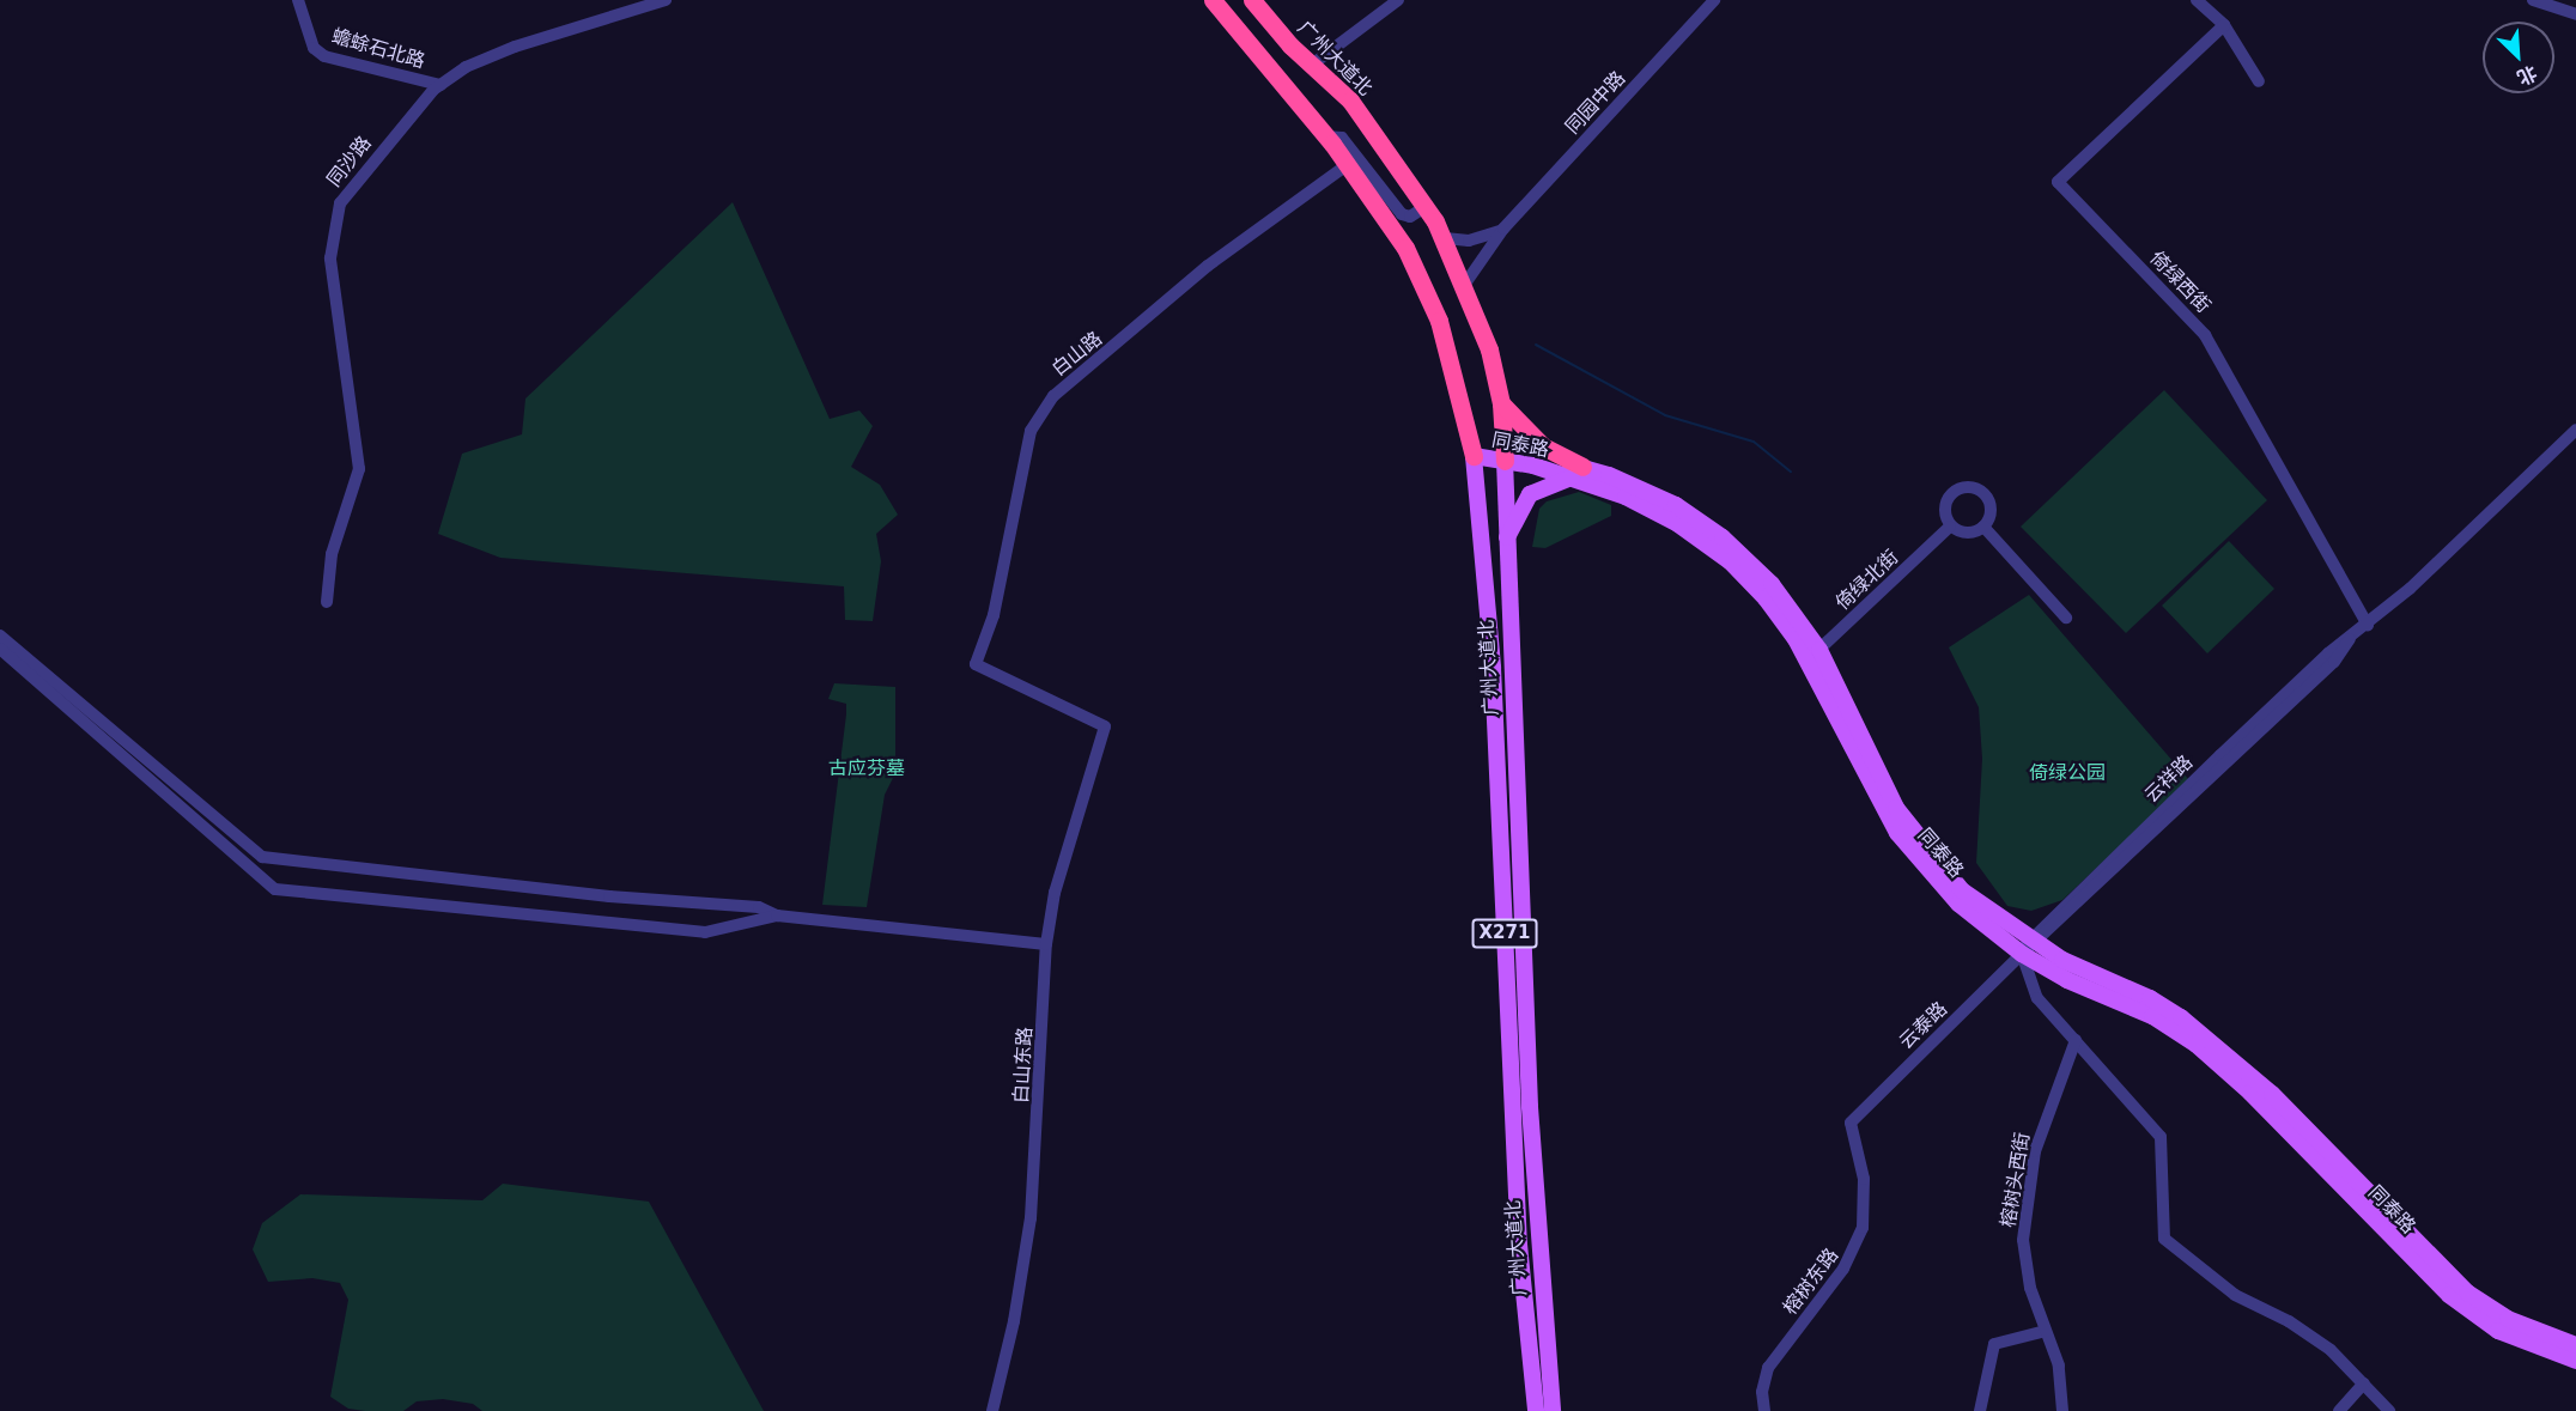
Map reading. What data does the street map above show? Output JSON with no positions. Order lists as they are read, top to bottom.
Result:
{
  "streets": {
    "highway": ["广州大道北", "X271"],
    "main road": ["同泰路"],
    "street": [
      "蟾蜍石北路",
      "同园中路",
      "同沙路",
      "倚绿西街",
      "白山路",
      "倚绿北街",
      "云祥路",
      "云泰路",
      "白山东路",
      "榕树头西街",
      "榕树东路"
    ]
  },
  "crossings": [
    ["蟾蜍石北路", "同沙路"],
    ["广州大道北", "同园中路"],
    ["广州大道北", "白山路"],
    ["广州大道北", "同泰路"],
    ["倚绿西街", "云祥路"],
    ["白山路", "白山东路"],
    ["同泰路", "倚绿北街"],
    ["同泰路", "云祥路"],
    ["同泰路", "云泰路"],
    ["云祥路", "云泰路"],
    ["云泰路", "榕树东路"]
  ],
  "parks": ["古应芬墓", "倚绿公园"],
  "north": "bottom right"
}
